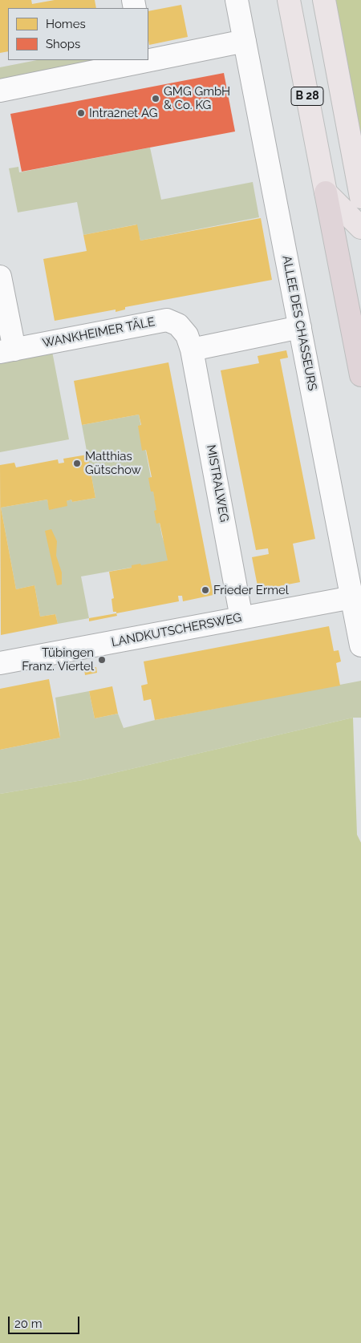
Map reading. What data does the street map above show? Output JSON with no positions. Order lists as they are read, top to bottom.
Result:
{
  "streets": {
    "highway": ["B 28"],
    "street": [
      "ALLEE DES CHASSEURS",
      "WANKHEIMER TÄLE",
      "MISTRALWEG",
      "LANDKUTSCHERSWEG"
    ]
  },
  "crossings": [
    ["ALLEE DES CHASSEURS", "LANDKUTSCHERSWEG"],
    ["WANKHEIMER TÄLE", "MISTRALWEG"],
    ["MISTRALWEG", "LANDKUTSCHERSWEG"]
  ],
  "places": [
    "GMG GmbH & Co. KG",
    "Intra2net AG",
    "Matthias Gütschow",
    "Frieder Ermel",
    "Tübingen Franz. Viertel"
  ],
  "legend": ["Homes", "Shops"],
  "scale_bar": "20 m"
}
